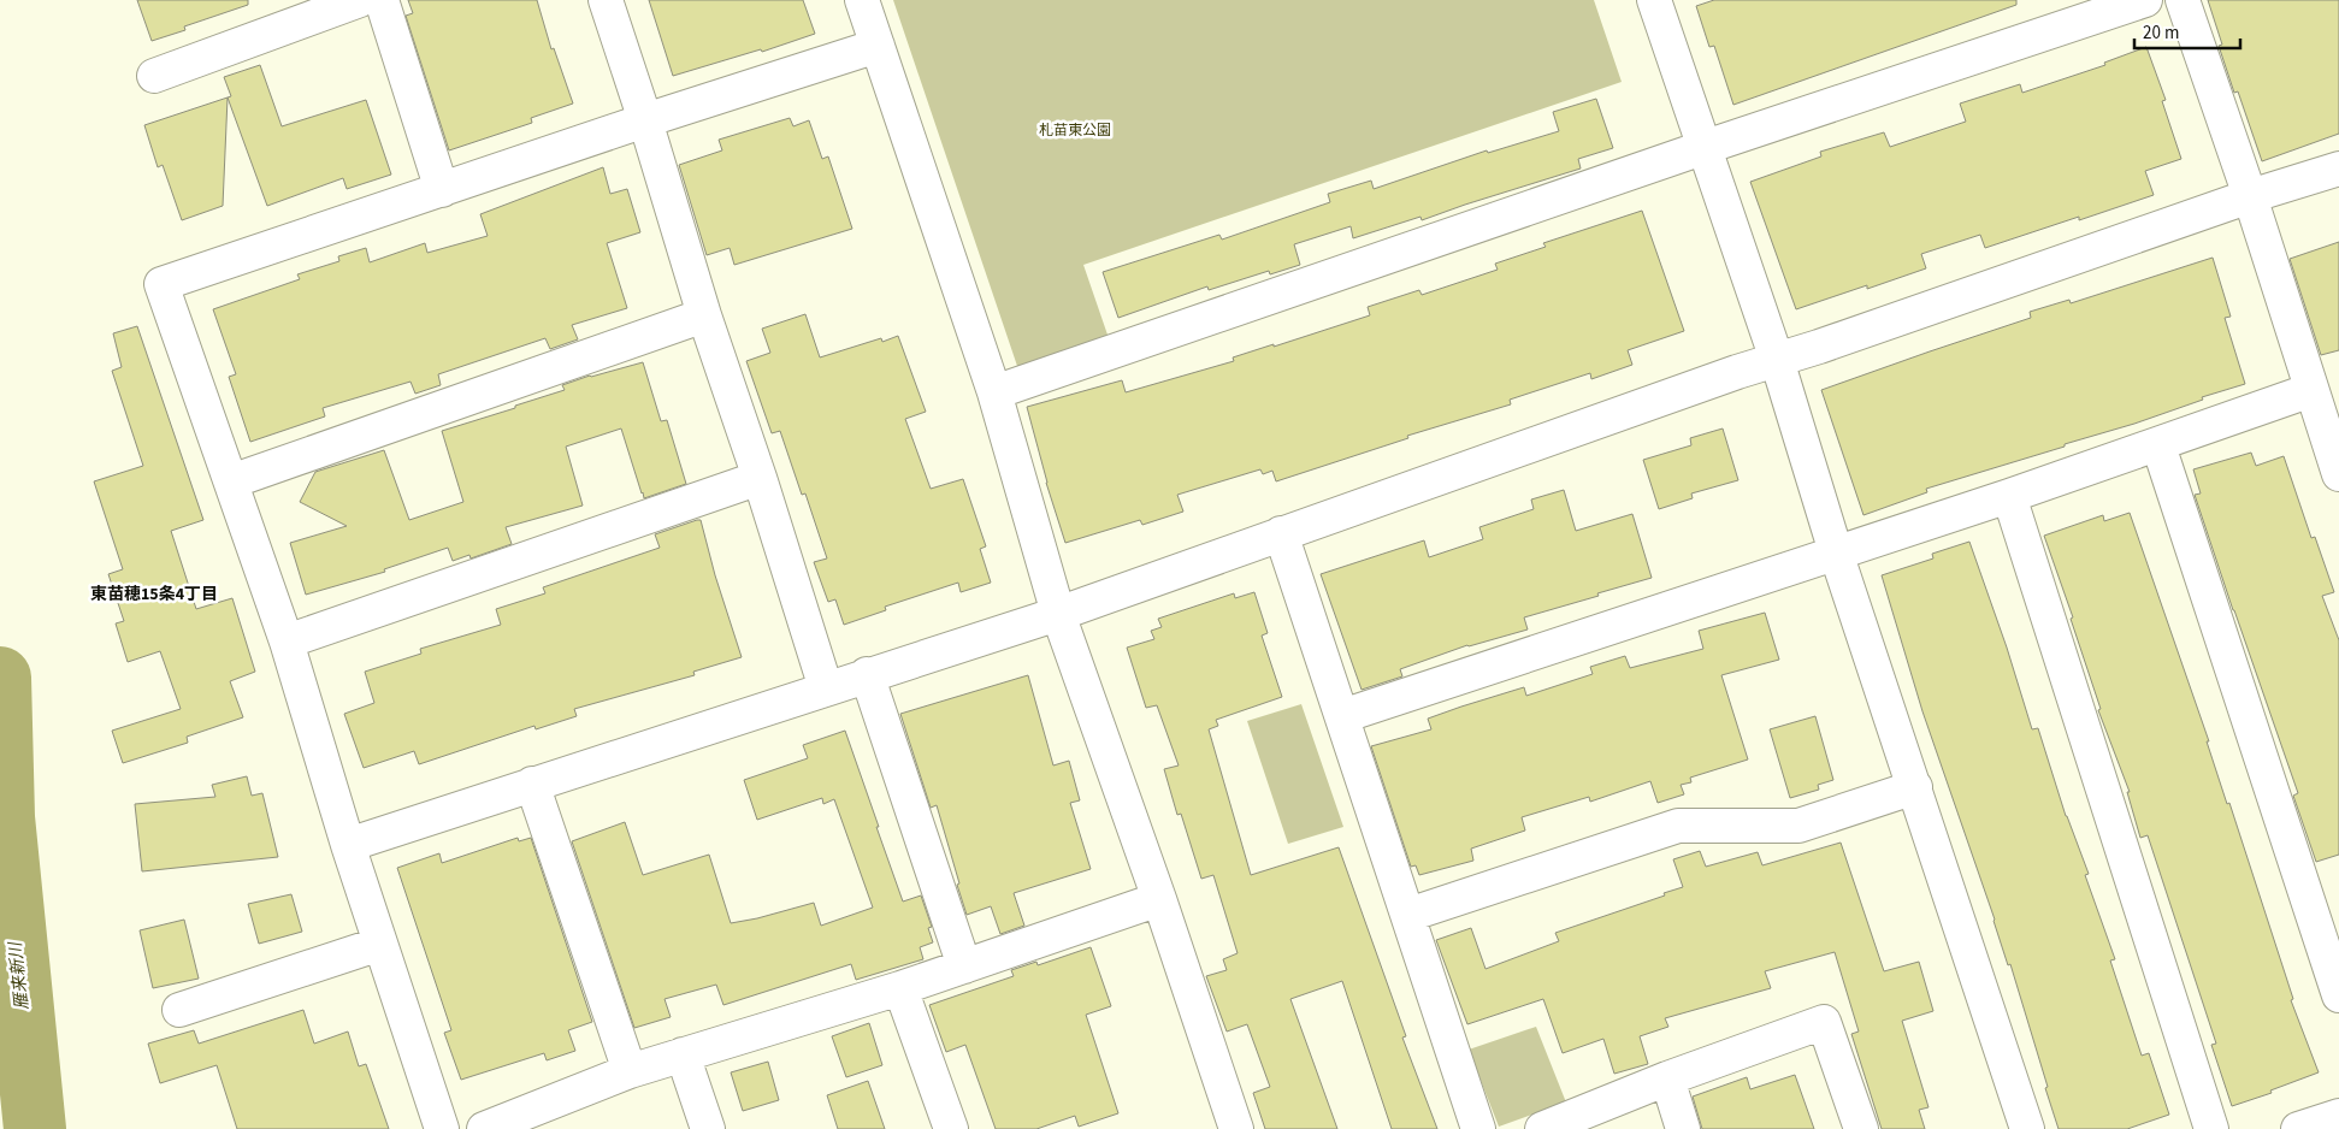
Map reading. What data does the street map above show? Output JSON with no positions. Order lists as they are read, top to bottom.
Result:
{
  "districts": ["東苗穂15条4丁目"],
  "water": ["雁来新川"],
  "parks": ["札苗東公園"],
  "scale_bar": "20 m"
}
